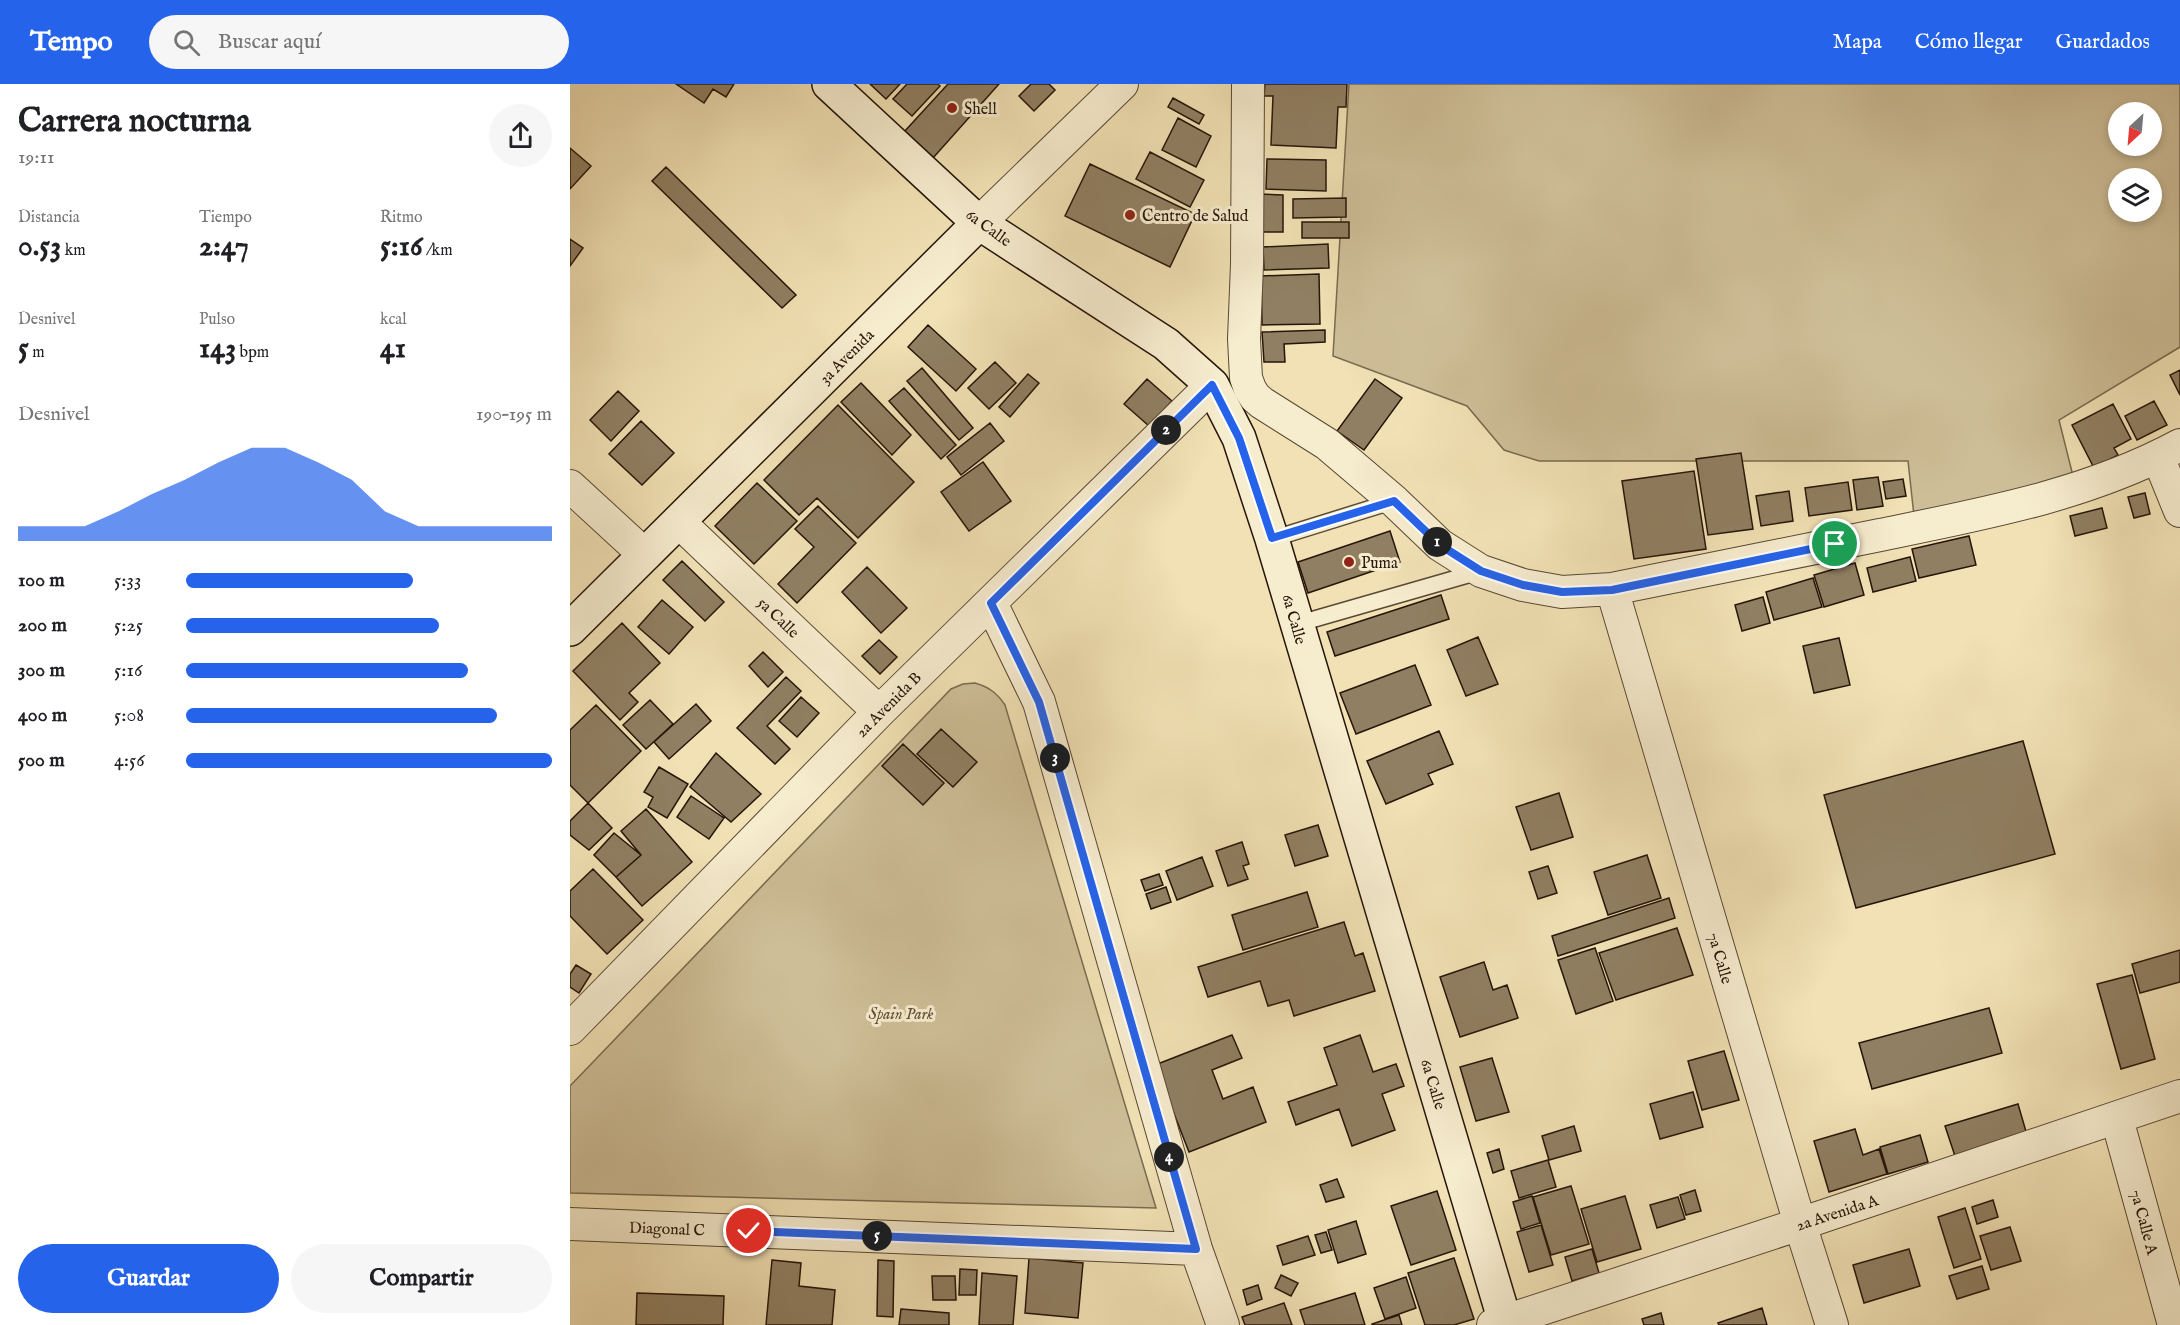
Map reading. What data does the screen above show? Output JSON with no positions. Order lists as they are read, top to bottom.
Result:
{
  "streets": {
    "main road": ["6a Calle", "3a Avenida"],
    "street": [
      "5a Calle",
      "2a Avenida B",
      "7a Calle",
      "2a Avenida A",
      "7a Calle A",
      "Diagonal C"
    ]
  },
  "crossings": [
    ["6a Calle", "3a Avenida"],
    ["6a Calle", "2a Avenida B"],
    ["6a Calle", "2a Avenida A"],
    ["3a Avenida", "5a Calle"],
    ["5a Calle", "2a Avenida B"],
    ["7a Calle", "2a Avenida A"],
    ["2a Avenida A", "7a Calle A"]
  ],
  "parks": ["Spain Park"],
  "places": ["Shell", "Centro de Salud", "Puma"],
  "north": "bottom left",
  "page": {
    "header": "Tempo",
    "search": "Buscar aquí",
    "nav": ["Mapa", "Cómo llegar", "Guardados"],
    "heading": ["Carrera nocturna", "19:11"],
    "stats": [
      ["Distancia", "0.53 km"],
      ["Tiempo", "2:47"],
      ["Ritmo", "5:16 /km"],
      ["Desnivel", "5 m"],
      ["Pulso", "143 bpm"],
      ["kcal", "41"]
    ],
    "chart": ["Desnivel", "190–195 m"],
    "pins": [
      "2",
      "1",
      "3",
      "4",
      "5"
    ],
    "list": [
      {
        "name": "100 m",
        "note": "5:33"
      },
      {
        "name": "200 m",
        "note": "5:25"
      },
      {
        "name": "300 m",
        "note": "5:16"
      },
      {
        "name": "400 m",
        "note": "5:08"
      },
      {
        "name": "500 m",
        "note": "4:56"
      }
    ],
    "buttons": ["Guardar", "Compartir"]
  }
}
